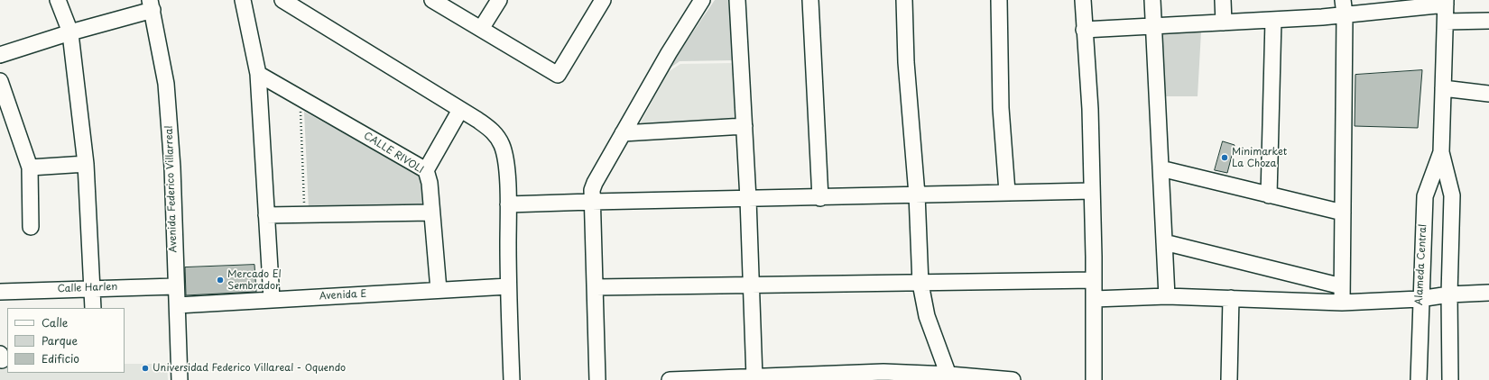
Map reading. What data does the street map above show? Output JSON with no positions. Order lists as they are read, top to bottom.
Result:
{
  "streets": {
    "street": [
      "CALLE RIVOLI",
      "Avenida Federico Villarreal",
      "Alameda Central",
      "Calle Harlen",
      "Avenida E"
    ]
  },
  "crossings": [
    ["CALLE RIVOLI", "Avenida E"],
    ["Avenida Federico Villarreal", "Calle Harlen"],
    ["Avenida Federico Villarreal", "Avenida E"]
  ],
  "places": ["Minimarket La Choza", "Mercado El Sembrador", "Universidad Federico Villareal - Oquendo"],
  "legend": ["Calle", "Parque", "Edificio"]
}
